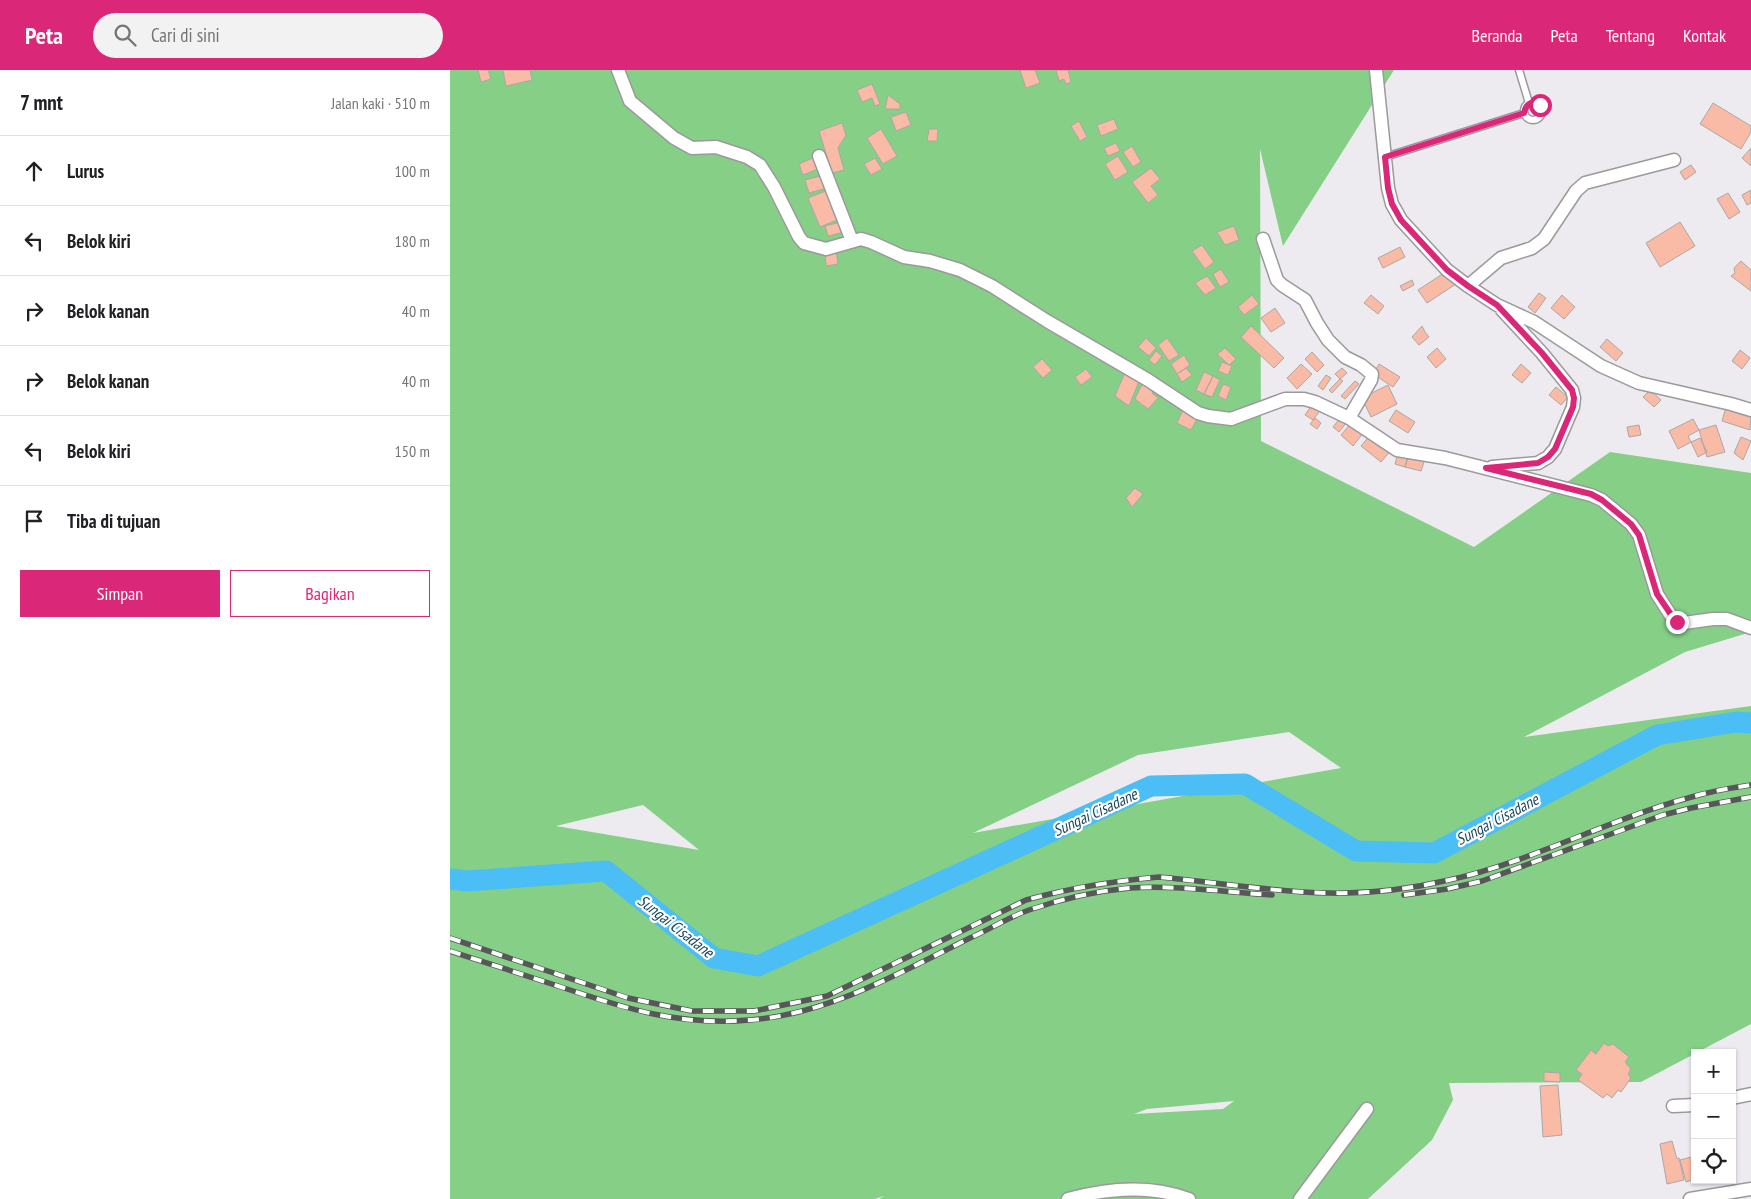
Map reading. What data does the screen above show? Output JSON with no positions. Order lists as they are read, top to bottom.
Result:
{
  "water": ["Sungai Cisadane"],
  "page": {
    "header": "Peta",
    "search": "Cari di sini",
    "nav": [
      "Beranda",
      "Peta",
      "Tentang",
      "Kontak"
    ],
    "heading": ["7 mnt", "Jalan kaki · 510 m"],
    "list": [
      ["Lurus", "100 m"],
      ["Belok kiri", "180 m"],
      ["Belok kanan", "40 m"],
      ["Belok kanan", "40 m"],
      ["Belok kiri", "150 m"],
      "Tiba di tujuan"
    ],
    "buttons": ["Simpan", "Bagikan"],
    "map_buttons": ["+", "−"]
  }
}
